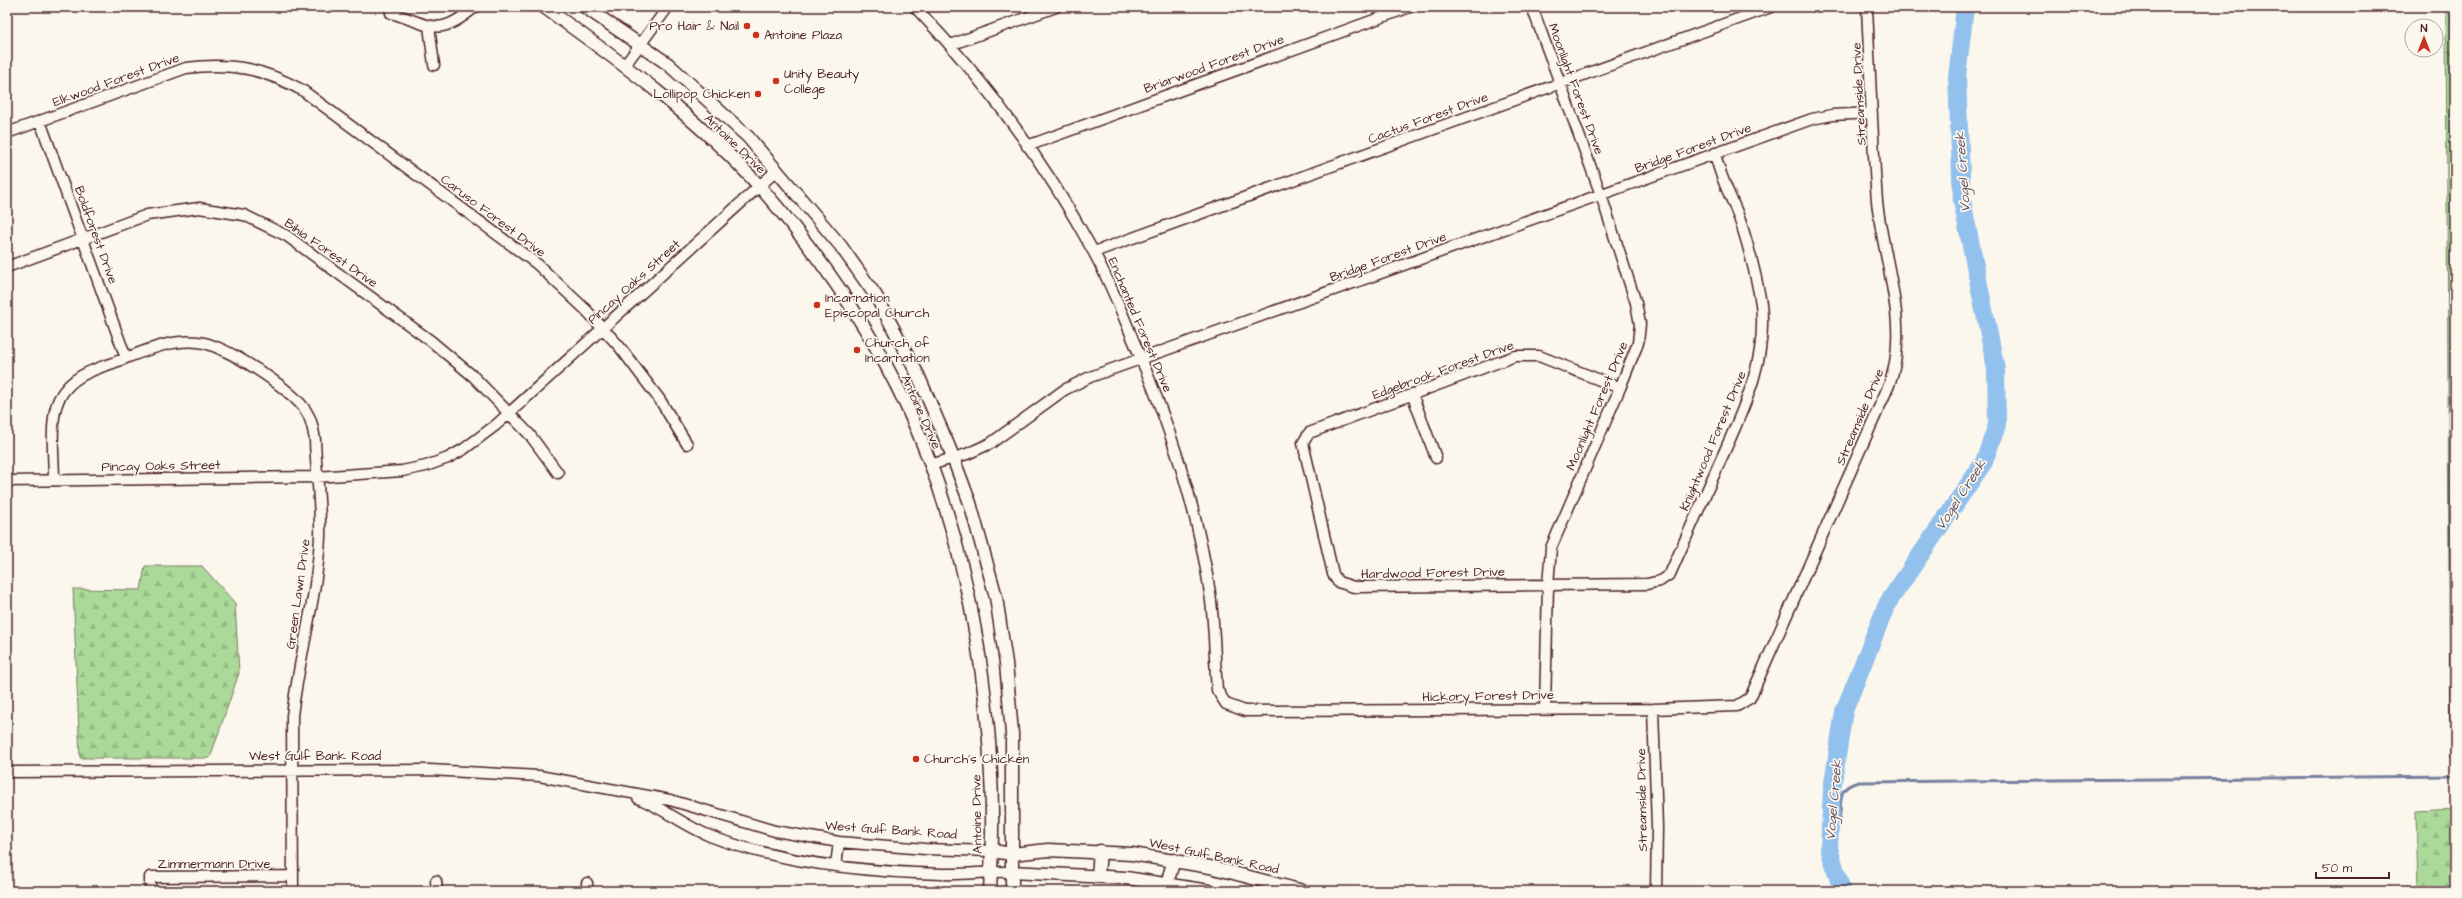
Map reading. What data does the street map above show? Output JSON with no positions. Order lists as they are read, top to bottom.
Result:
{
  "streets": {
    "main road": ["Antoine Drive", "West Gulf Bank Road"],
    "street": [
      "Briarwood Forest Drive",
      "Elkwood Forest Drive",
      "Moonlight Forest Drive",
      "Streamside Drive",
      "Cactus Forest Drive",
      "Bridge Forest Drive",
      "Caruso Forest Drive",
      "Boldforest Drive",
      "Bihia Forest Drive",
      "Pincay Oaks Street",
      "Enchanted Forest Drive",
      "Edgebrook Forest Drive",
      "Knightwood Forest Drive",
      "Hardwood Forest Drive",
      "Green Lawn Drive",
      "Hickory Forest Drive",
      "Zimmermann Drive"
    ]
  },
  "crossings": [
    ["Briarwood Forest Drive", "Enchanted Forest Drive"],
    ["Elkwood Forest Drive", "Caruso Forest Drive"],
    ["Elkwood Forest Drive", "Boldforest Drive"],
    ["Moonlight Forest Drive", "Cactus Forest Drive"],
    ["Moonlight Forest Drive", "Bridge Forest Drive"],
    ["Moonlight Forest Drive", "Edgebrook Forest Drive"],
    ["Moonlight Forest Drive", "Hardwood Forest Drive"],
    ["Moonlight Forest Drive", "Hickory Forest Drive"],
    ["Streamside Drive", "Bridge Forest Drive"],
    ["Streamside Drive", "Hickory Forest Drive"],
    ["Cactus Forest Drive", "Enchanted Forest Drive"],
    ["Antoine Drive", "Bridge Forest Drive"],
    ["Antoine Drive", "Pincay Oaks Street"],
    ["Antoine Drive", "West Gulf Bank Road"],
    ["Bridge Forest Drive", "Enchanted Forest Drive"],
    ["Bridge Forest Drive", "Knightwood Forest Drive"],
    ["Caruso Forest Drive", "Pincay Oaks Street"],
    ["Boldforest Drive", "Bihia Forest Drive"],
    ["Boldforest Drive", "Green Lawn Drive"],
    ["Bihia Forest Drive", "Pincay Oaks Street"],
    ["Pincay Oaks Street", "Green Lawn Drive"],
    ["Enchanted Forest Drive", "Hickory Forest Drive"],
    ["Edgebrook Forest Drive", "Hardwood Forest Drive"],
    ["Knightwood Forest Drive", "Hardwood Forest Drive"],
    ["Green Lawn Drive", "West Gulf Bank Road"],
    ["Green Lawn Drive", "Zimmermann Drive"]
  ],
  "water": ["Vogel Creek"],
  "places": [
    "Pro Hair & Nail",
    "Antoine Plaza",
    "Unity Beauty College",
    "Lollipop Chicken",
    "Incarnation Episcopal Church",
    "Church of Incarnation",
    "Church's Chicken"
  ],
  "scale_bar": "50 m",
  "north": "top"
}
